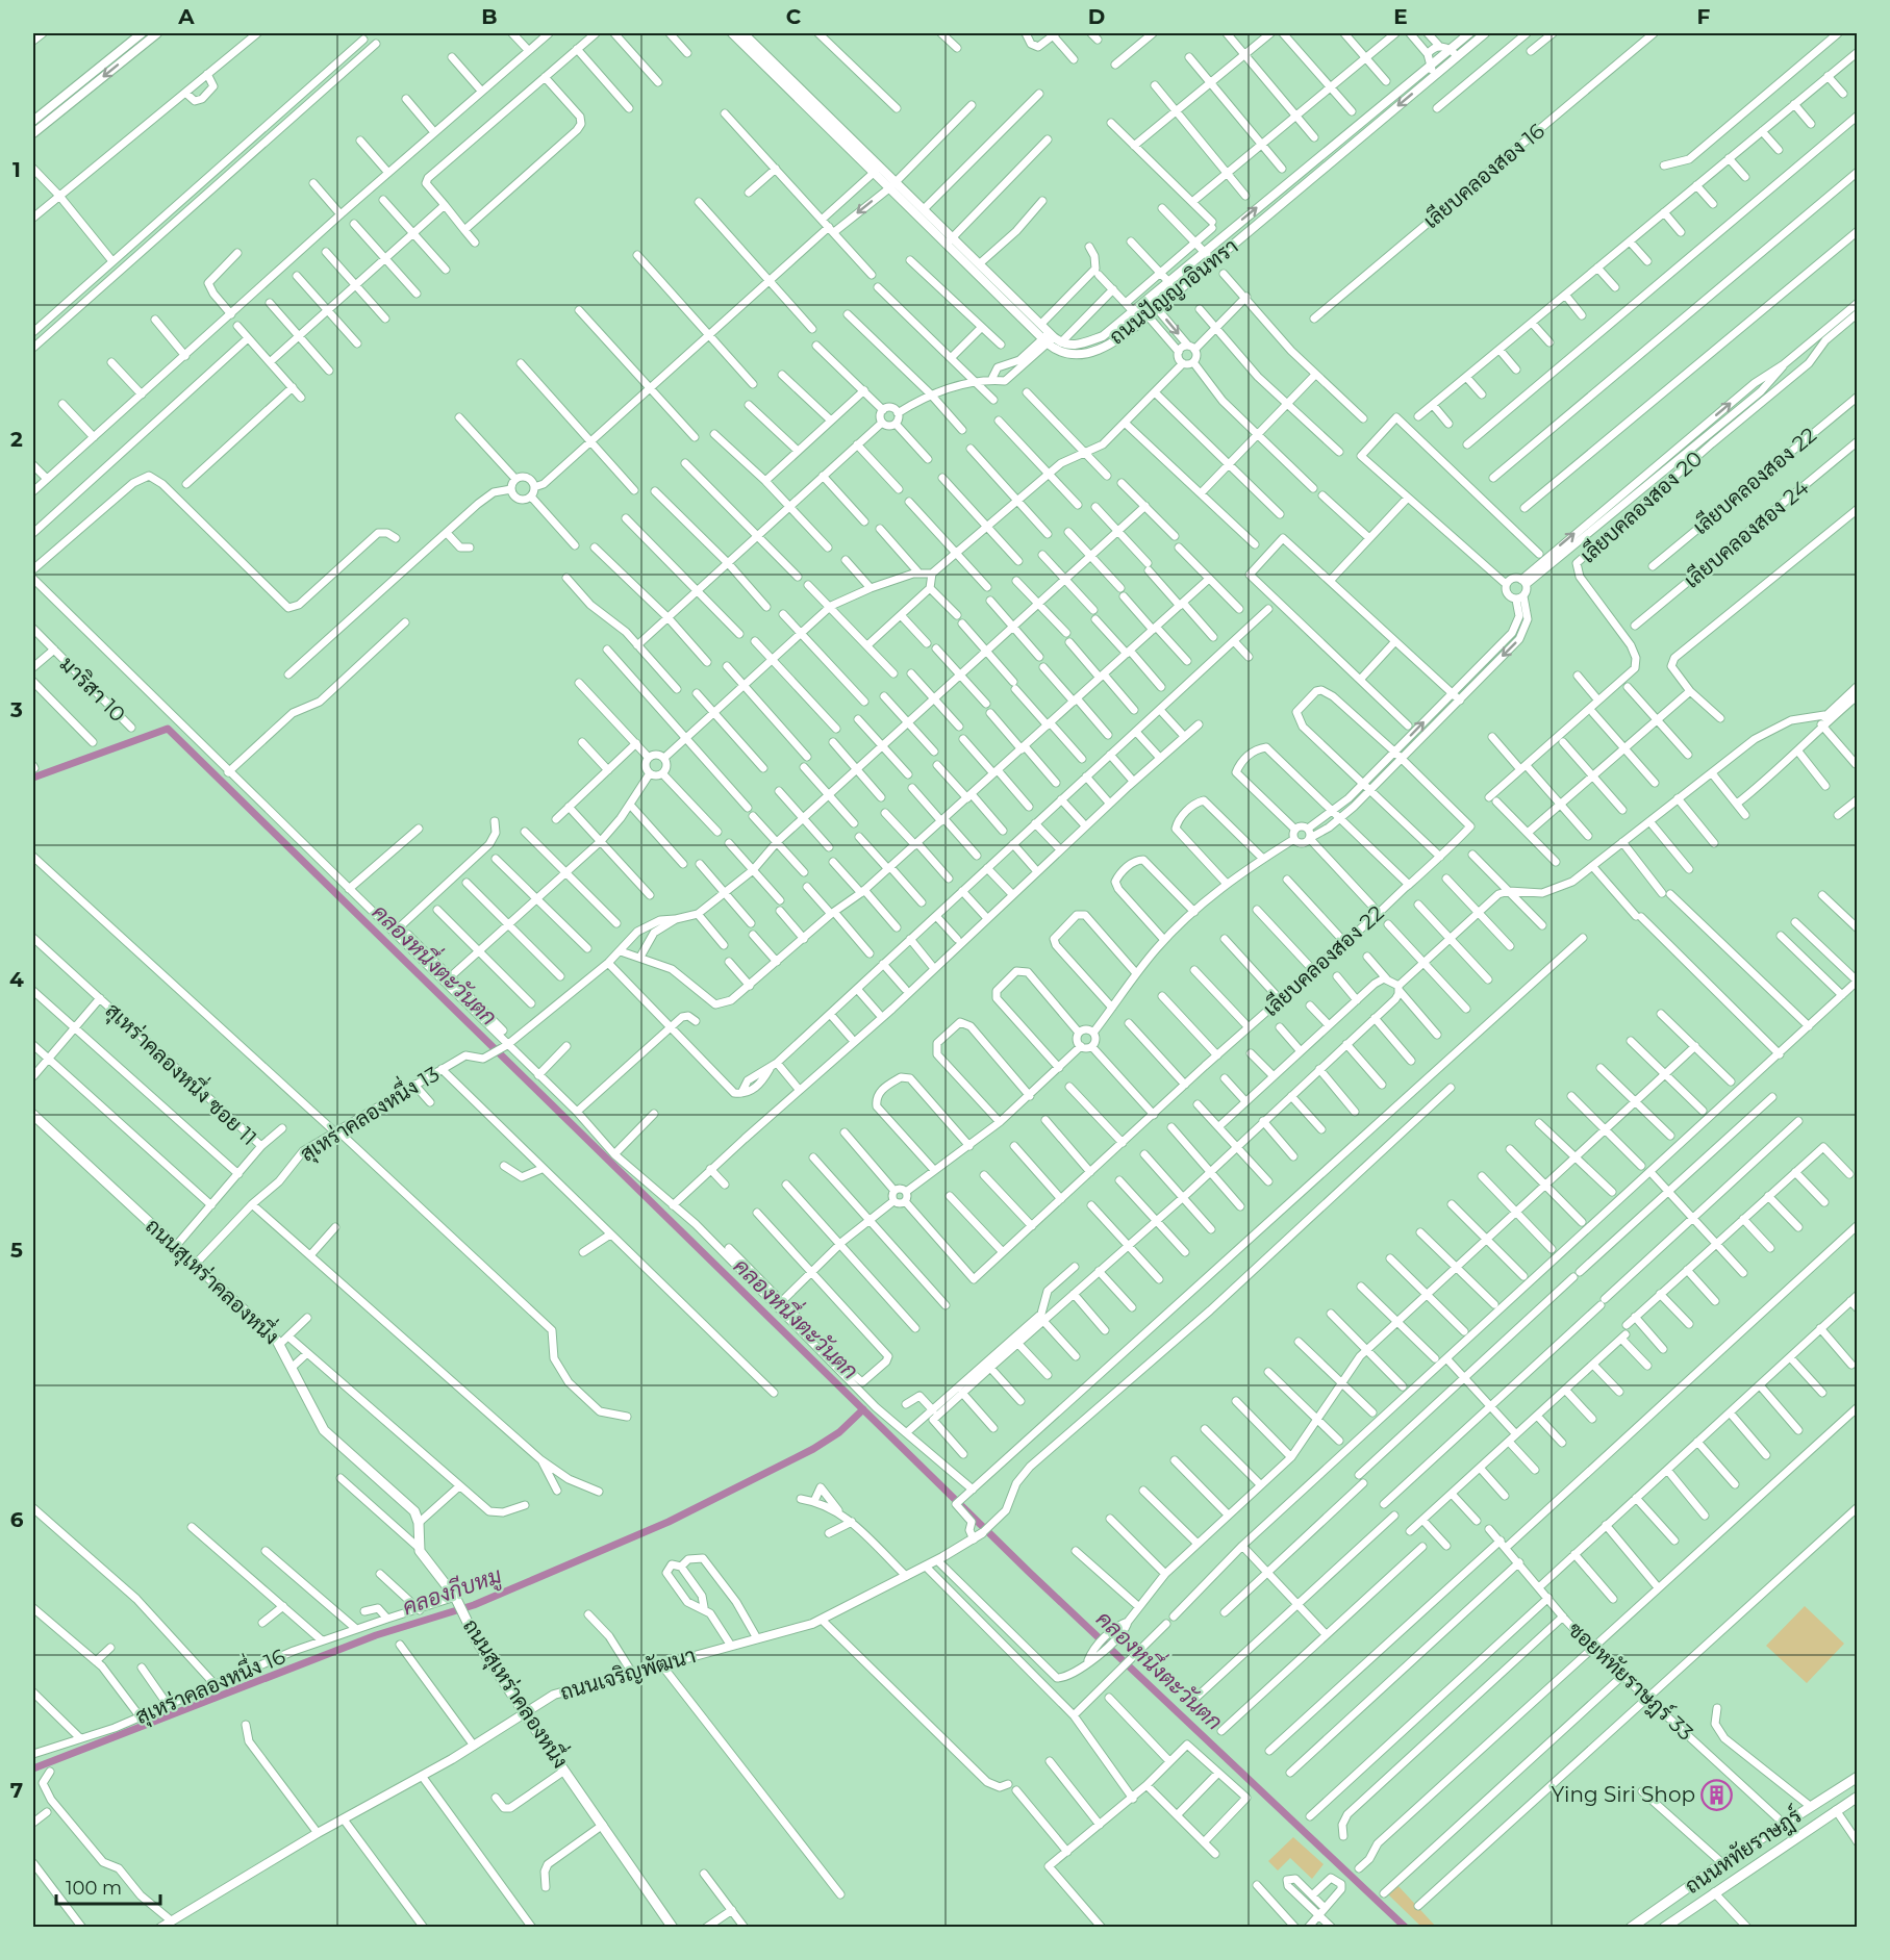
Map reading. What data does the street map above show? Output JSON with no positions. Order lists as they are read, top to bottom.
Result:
{
  "streets": {
    "main road": ["ถนนสุเหร่าคลองหนึ่ง", "ถนนหทัยราษฎร์"],
    "street": [
      "เลียบคลองสอง 16",
      "ถนนปัญญาอินทรา",
      "เลียบคลองสอง 22",
      "เลียบคลองสอง 20",
      "เลียบคลองสอง 24",
      "มาริสา 10",
      "สุเหร่าคลองหนึ่ง ซอย 11",
      "สุเหร่าคลองหนึ่ง 13",
      "ถนนเจริญพัฒนา",
      "ซอยหทัยราษฎร์ 33",
      "สุเหร่าคลองหนึ่ง 16"
    ]
  },
  "crossings": [
    ["สุเหร่าคลองหนึ่ง ซอย 11", "ถนนสุเหร่าคลองหนึ่ง"],
    ["สุเหร่าคลองหนึ่ง 13", "ถนนสุเหร่าคลองหนึ่ง"],
    ["ถนนสุเหร่าคลองหนึ่ง", "ถนนเจริญพัฒนา"],
    ["ถนนสุเหร่าคลองหนึ่ง", "สุเหร่าคลองหนึ่ง 16"],
    ["ซอยหทัยราษฎร์ 33", "ถนนหทัยราษฎร์"]
  ],
  "water": ["คลองหนึ่งตะวันตก", "คลองกีบหมู"],
  "places": {
    "building": ["Ying Siri Shop"]
  },
  "scale_bar": "100 m",
  "grid": {
    "columns": [
      "A",
      "B",
      "C",
      "D",
      "E",
      "F"
    ],
    "rows": [
      "1",
      "2",
      "3",
      "4",
      "5",
      "6",
      "7"
    ]
  }
}
